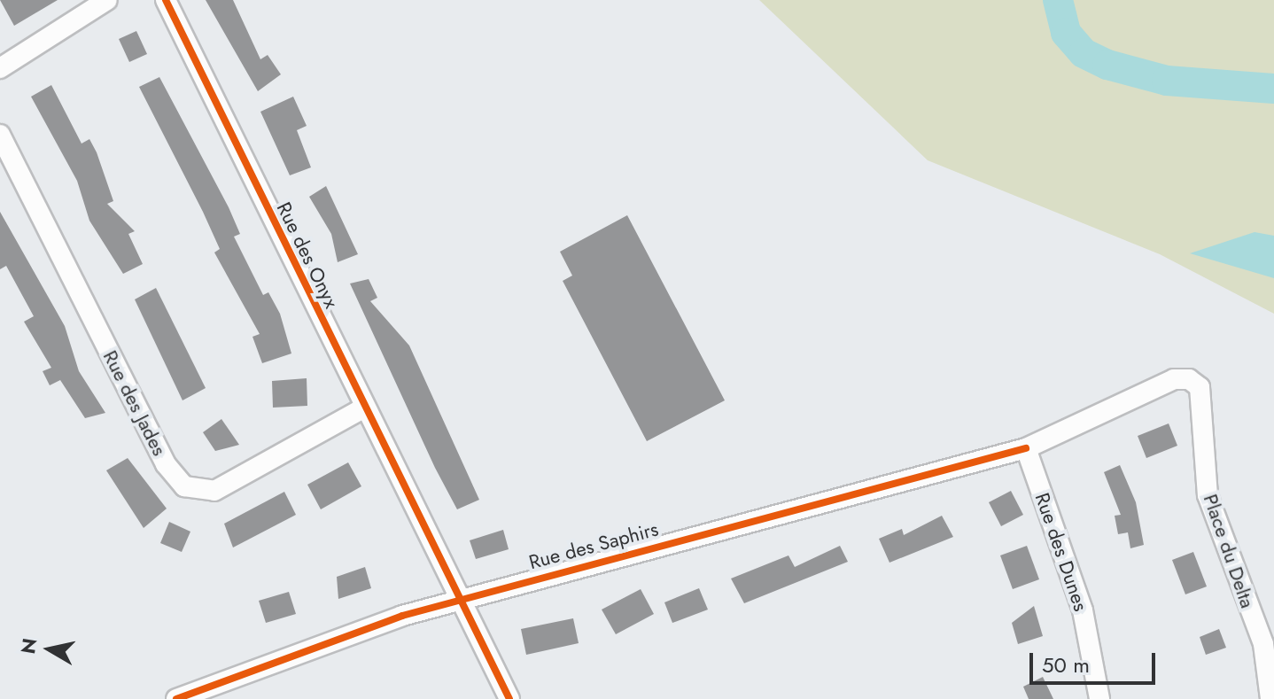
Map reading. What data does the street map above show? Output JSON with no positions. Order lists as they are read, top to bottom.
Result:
{
  "streets": {
    "street": [
      "Rue des Onyx",
      "Rue des Jades",
      "Rue des Saphirs",
      "Place du Delta",
      "Rue des Dunes"
    ]
  },
  "crossings": [
    ["Rue des Onyx", "Rue des Jades"],
    ["Rue des Onyx", "Rue des Saphirs"],
    ["Rue des Saphirs", "Place du Delta"],
    ["Rue des Saphirs", "Rue des Dunes"]
  ],
  "scale_bar": "50 m",
  "north": "left"
}
